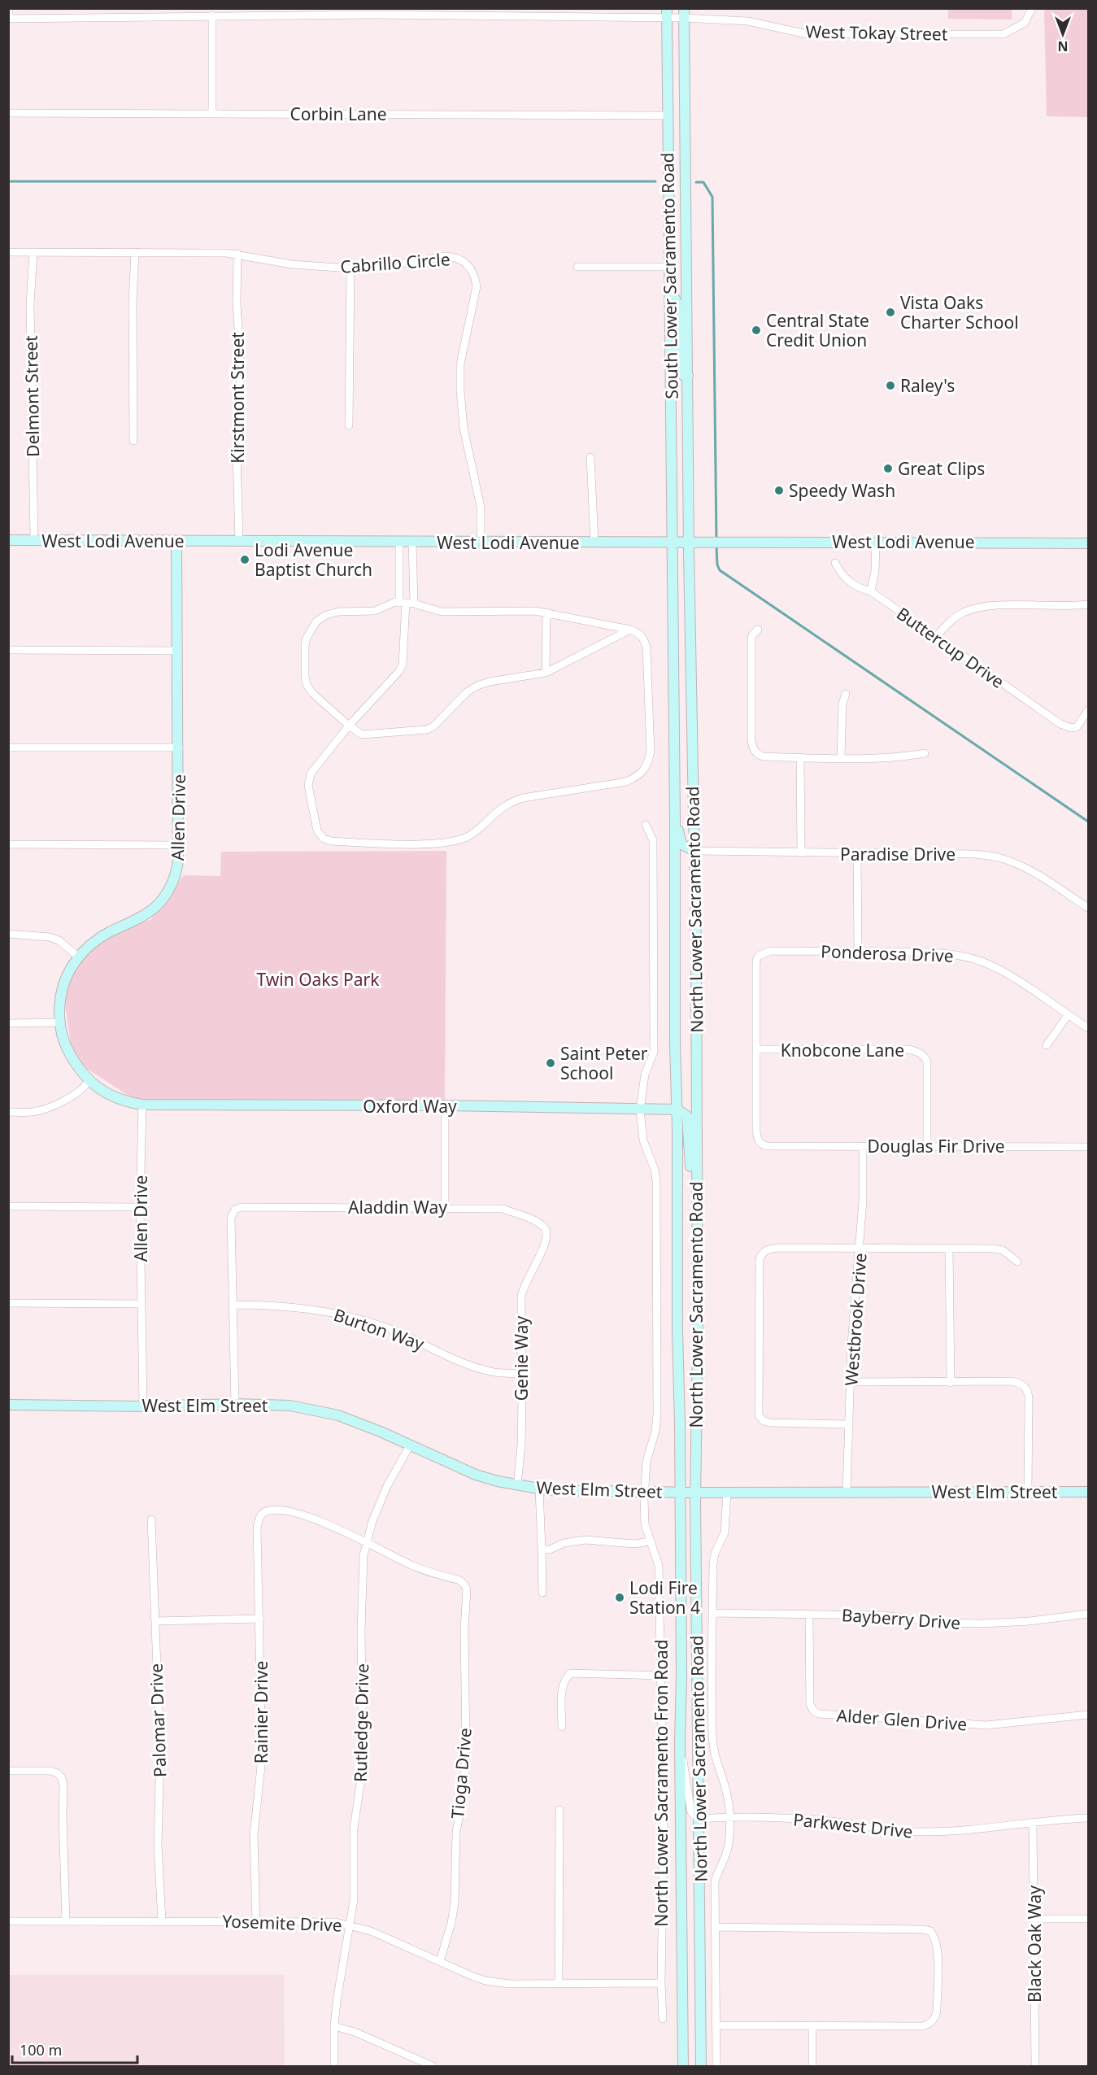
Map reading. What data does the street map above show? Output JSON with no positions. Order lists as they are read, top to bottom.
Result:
{
  "streets": {
    "main road": [
      "South Lower Sacramento Road",
      "West Lodi Avenue",
      "Allen Drive",
      "North Lower Sacramento Road",
      "Oxford Way",
      "West Elm Street"
    ],
    "street": [
      "West Tokay Street",
      "Corbin Lane",
      "Cabrillo Circle",
      "Delmont Street",
      "Kirstmont Street",
      "Buttercup Drive",
      "Paradise Drive",
      "Ponderosa Drive",
      "Knobcone Lane",
      "Douglas Fir Drive",
      "Aladdin Way",
      "Westbrook Drive",
      "Burton Way",
      "Genie Way",
      "Bayberry Drive",
      "Rainier Drive",
      "Alder Glen Drive",
      "Palomar Drive",
      "Rutledge Drive",
      "Tioga Drive",
      "North Lower Sacramento Fron Road",
      "Parkwest Drive",
      "Yosemite Drive",
      "Black Oak Way"
    ]
  },
  "crossings": [
    ["West Tokay Street", "South Lower Sacramento Road"],
    ["Corbin Lane", "South Lower Sacramento Road"],
    ["Cabrillo Circle", "Delmont Street"],
    ["Cabrillo Circle", "Kirstmont Street"],
    ["Cabrillo Circle", "West Lodi Avenue"],
    ["South Lower Sacramento Road", "West Lodi Avenue"],
    ["South Lower Sacramento Road", "North Lower Sacramento Road"],
    ["Delmont Street", "West Lodi Avenue"],
    ["Kirstmont Street", "West Lodi Avenue"],
    ["West Lodi Avenue", "Allen Drive"],
    ["West Lodi Avenue", "North Lower Sacramento Road"],
    ["Allen Drive", "Oxford Way"],
    ["Allen Drive", "West Elm Street"],
    ["Paradise Drive", "North Lower Sacramento Road"],
    ["North Lower Sacramento Road", "Oxford Way"],
    ["North Lower Sacramento Road", "West Elm Street"],
    ["North Lower Sacramento Road", "Parkwest Drive"],
    ["Ponderosa Drive", "Knobcone Lane"],
    ["Ponderosa Drive", "Douglas Fir Drive"],
    ["Knobcone Lane", "Douglas Fir Drive"],
    ["Oxford Way", "North Lower Sacramento Fron Road"],
    ["Douglas Fir Drive", "Westbrook Drive"],
    ["Aladdin Way", "Burton Way"],
    ["Aladdin Way", "Genie Way"],
    ["Westbrook Drive", "West Elm Street"],
    ["Burton Way", "Genie Way"],
    ["Genie Way", "West Elm Street"],
    ["West Elm Street", "Rutledge Drive"],
    ["West Elm Street", "North Lower Sacramento Fron Road"],
    ["Bayberry Drive", "Alder Glen Drive"],
    ["Rainier Drive", "Rutledge Drive"],
    ["Rainier Drive", "Tioga Drive"],
    ["Rainier Drive", "Yosemite Drive"],
    ["Palomar Drive", "Yosemite Drive"],
    ["Rutledge Drive", "Tioga Drive"],
    ["Rutledge Drive", "Yosemite Drive"],
    ["Tioga Drive", "Yosemite Drive"],
    ["North Lower Sacramento Fron Road", "Yosemite Drive"],
    ["Parkwest Drive", "Black Oak Way"]
  ],
  "parks": ["Twin Oaks Park"],
  "places": [
    "Vista Oaks Charter School",
    "Central State Credit Union",
    "Raley's",
    "Great Clips",
    "Speedy Wash",
    "Lodi Avenue Baptist Church",
    "Saint Peter School",
    "Lodi Fire Station 4"
  ],
  "scale_bar": "100 m",
  "north": "bottom"
}
